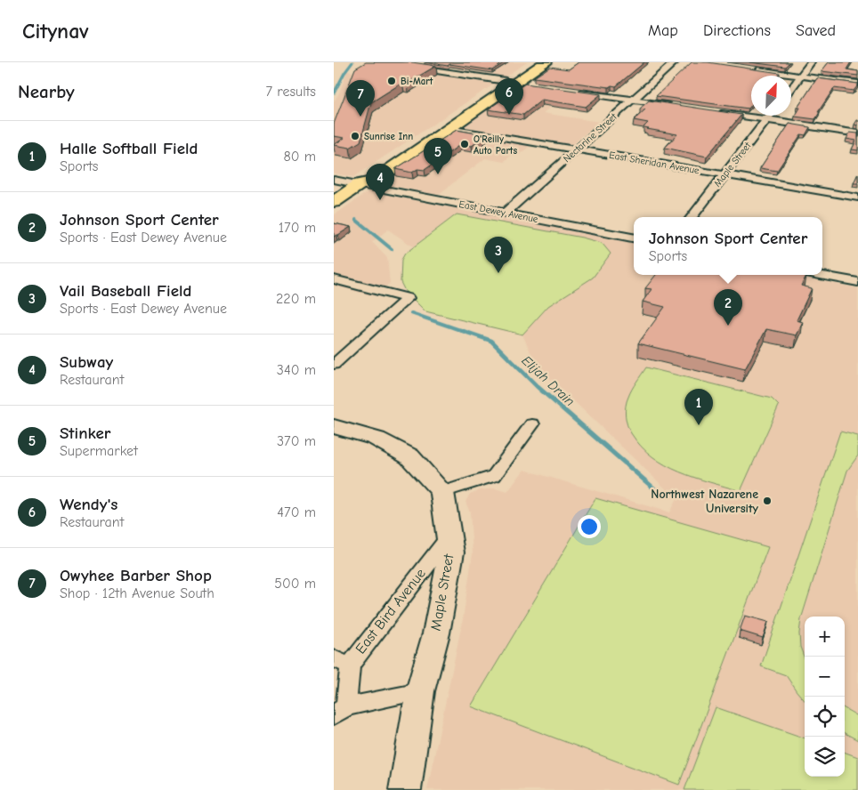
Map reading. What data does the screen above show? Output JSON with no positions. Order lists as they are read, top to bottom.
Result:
{
  "streets": {
    "main road": ["Maple Street"],
    "street": [
      "Nectarine Street",
      "East Sheridan Avenue",
      "East Dewey Avenue",
      "East Bird Avenue"
    ]
  },
  "crossings": [
    ["Nectarine Street", "East Sheridan Avenue"],
    ["Nectarine Street", "East Dewey Avenue"],
    ["East Sheridan Avenue", "Maple Street"],
    ["Maple Street", "East Bird Avenue"]
  ],
  "water": ["Elijah Drain"],
  "places": [
    "Bi-Mart",
    "Sunrise Inn",
    "O'Reilly Auto Parts",
    "Northwest Nazarene University"
  ],
  "north": "top right",
  "page": {
    "header": "Citynav",
    "nav": ["Map", "Directions", "Saved"],
    "heading": ["Nearby", "7 results"],
    "pins": [
      "6",
      "7",
      "5",
      "4",
      "3",
      "2",
      "1"
    ],
    "list": [
      {
        "mark": "1",
        "name": "Halle Softball Field",
        "note": "Sports",
        "value": "80 m"
      },
      {
        "mark": "2",
        "name": "Johnson Sport Center",
        "note": "Sports · East Dewey Avenue",
        "value": "170 m"
      },
      {
        "mark": "3",
        "name": "Vail Baseball Field",
        "note": "Sports · East Dewey Avenue",
        "value": "220 m"
      },
      {
        "mark": "4",
        "name": "Subway",
        "note": "Restaurant",
        "value": "340 m"
      },
      {
        "mark": "5",
        "name": "Stinker",
        "note": "Supermarket",
        "value": "370 m"
      },
      {
        "mark": "6",
        "name": "Wendy's",
        "note": "Restaurant",
        "value": "470 m"
      },
      {
        "mark": "7",
        "name": "Owyhee Barber Shop",
        "note": "Shop · 12th Avenue South",
        "value": "500 m"
      }
    ],
    "popup": ["Johnson Sport Center", "Sports"],
    "map_buttons": ["+", "−"]
  }
}
